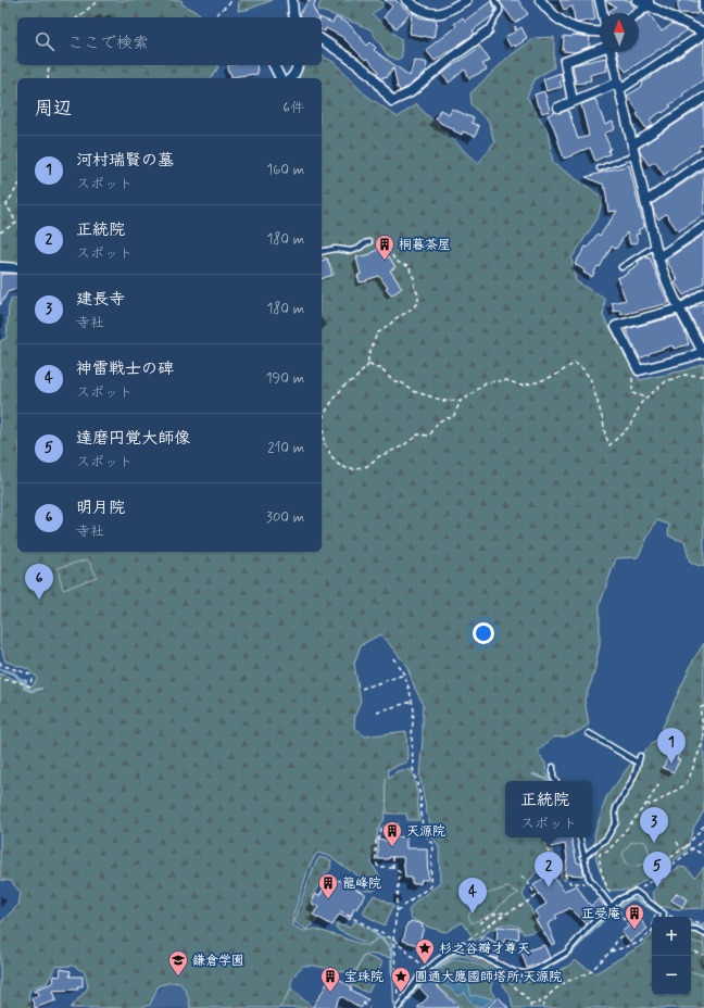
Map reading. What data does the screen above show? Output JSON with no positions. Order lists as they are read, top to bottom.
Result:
{
  "places": {
    "building": [
      "桐暮茶屋",
      "天源院",
      "龍峰院",
      "正受庵",
      "宝珠院"
    ],
    "place": ["杉之谷瓣才尊天", "圓通大應國師塔所 天源院"],
    "school or university": ["鎌倉学園"]
  },
  "north": "top",
  "page": {
    "search": "ここで検索",
    "heading": ["周辺", "6件"],
    "list": [
      {
        "mark": "1",
        "name": "河村瑞賢の墓",
        "note": "スポット",
        "value": "160 m"
      },
      {
        "mark": "2",
        "name": "正統院",
        "note": "スポット",
        "value": "180 m"
      },
      {
        "mark": "3",
        "name": "建長寺",
        "note": "寺社",
        "value": "180 m"
      },
      {
        "mark": "4",
        "name": "神雷戦士の碑",
        "note": "スポット",
        "value": "190 m"
      },
      {
        "mark": "5",
        "name": "達磨円覚大師像",
        "note": "スポット",
        "value": "210 m"
      },
      {
        "mark": "6",
        "name": "明月院",
        "note": "寺社",
        "value": "300 m"
      }
    ],
    "pins": [
      "6",
      "1",
      "3",
      "2",
      "5",
      "4"
    ],
    "popup": ["正統院", "スポット"],
    "map_buttons": ["+", "−"]
  }
}
